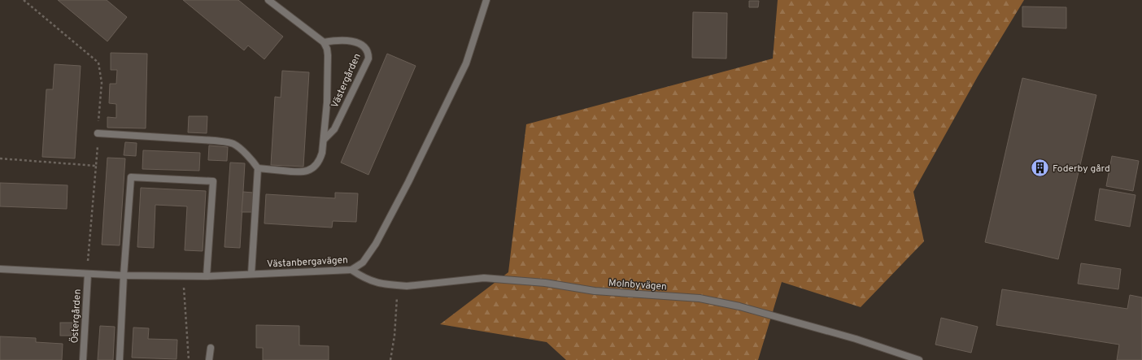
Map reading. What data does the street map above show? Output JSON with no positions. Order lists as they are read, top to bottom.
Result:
{
  "streets": {
    "street": [
      "Västergården",
      "Västanbergavägen",
      "Molnbyvägen",
      "Östergården"
    ]
  },
  "crossings": [
    ["Västanbergavägen", "Molnbyvägen"],
    ["Västanbergavägen", "Östergården"]
  ],
  "places": {
    "building": ["Foderby gård"]
  }
}
